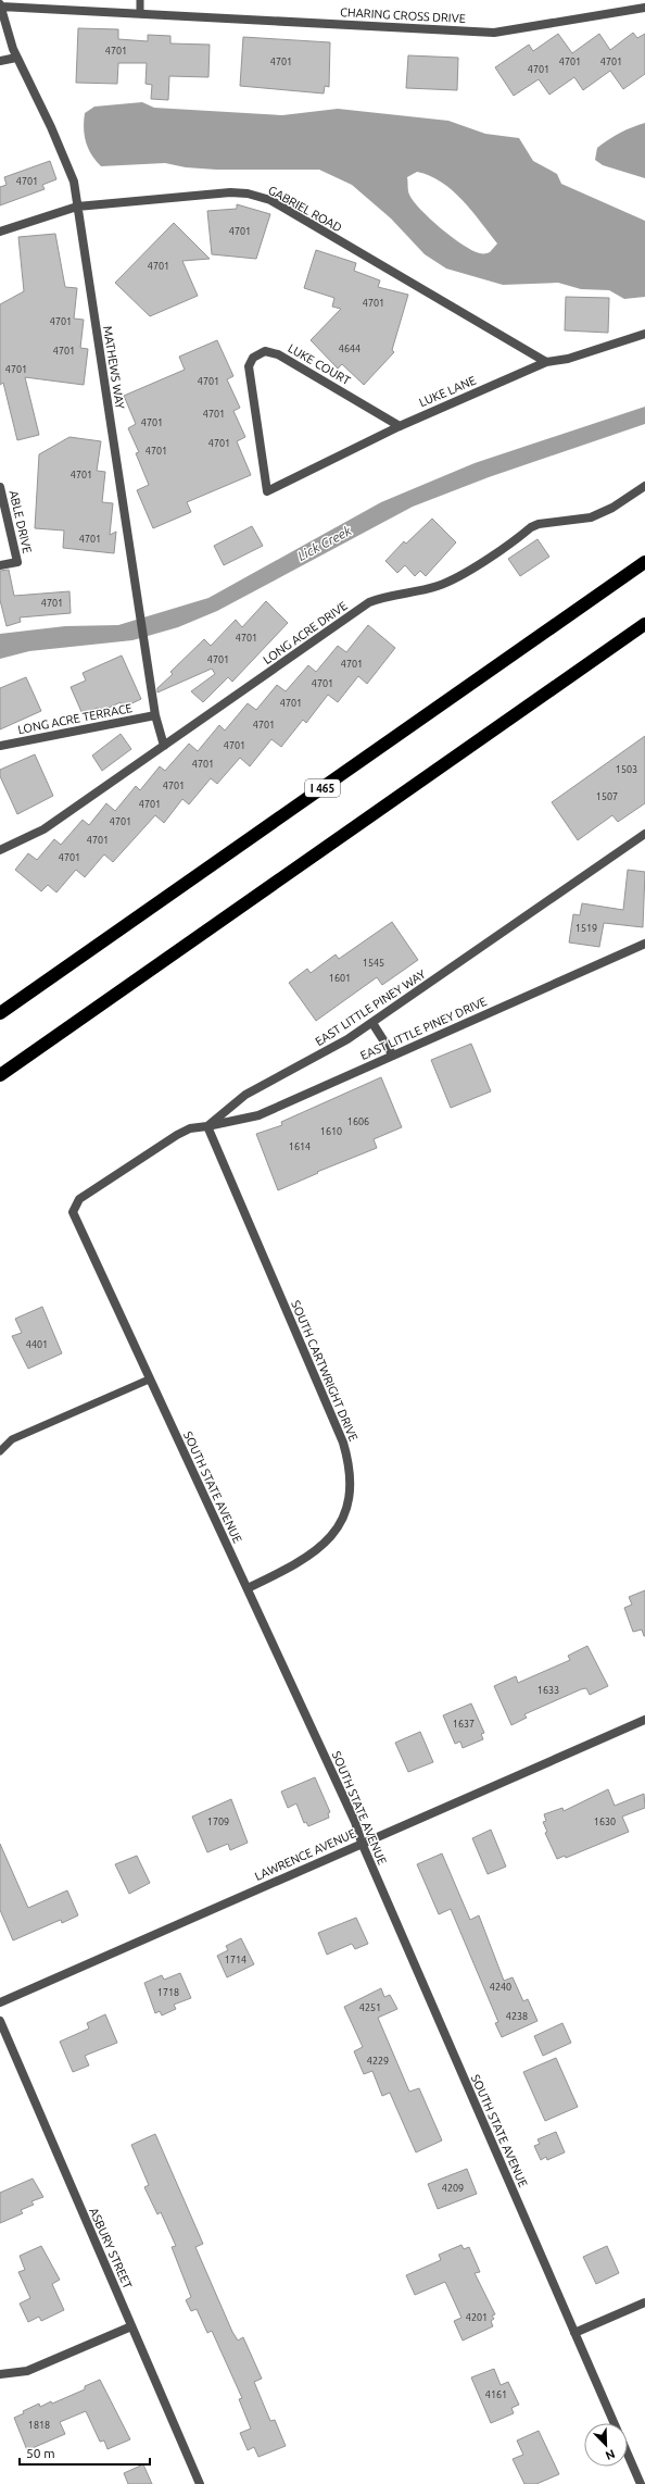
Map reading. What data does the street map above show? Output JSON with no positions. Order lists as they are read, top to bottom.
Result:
{
  "streets": {
    "highway": ["I 465"],
    "street": [
      "CHARING CROSS DRIVE",
      "GABRIEL ROAD",
      "LUKE COURT",
      "MATHEWS WAY",
      "LUKE LANE",
      "ABLE DRIVE",
      "LONG ACRE DRIVE",
      "LONG ACRE TERRACE",
      "EAST LITTLE PINEY WAY",
      "EAST LITTLE PINEY DRIVE",
      "SOUTH CARTWRIGHT DRIVE",
      "SOUTH STATE AVENUE",
      "LAWRENCE AVENUE",
      "ASBURY STREET"
    ]
  },
  "crossings": [
    ["CHARING CROSS DRIVE", "MATHEWS WAY"],
    ["GABRIEL ROAD", "MATHEWS WAY"],
    ["GABRIEL ROAD", "LUKE LANE"],
    ["LUKE COURT", "LUKE LANE"],
    ["MATHEWS WAY", "LONG ACRE DRIVE"],
    ["MATHEWS WAY", "LONG ACRE TERRACE"],
    ["EAST LITTLE PINEY WAY", "EAST LITTLE PINEY DRIVE"],
    ["EAST LITTLE PINEY WAY", "SOUTH CARTWRIGHT DRIVE"],
    ["EAST LITTLE PINEY WAY", "SOUTH STATE AVENUE"],
    ["EAST LITTLE PINEY DRIVE", "SOUTH CARTWRIGHT DRIVE"],
    ["SOUTH CARTWRIGHT DRIVE", "SOUTH STATE AVENUE"],
    ["SOUTH STATE AVENUE", "LAWRENCE AVENUE"]
  ],
  "water": ["Lick Creek"],
  "house_numbers": [
    "4701",
    "4701",
    "4701",
    "4701",
    "4701",
    "4701",
    "4701",
    "4701",
    "4701",
    "4701",
    "4644",
    "4701",
    "4701",
    "4701",
    "4701",
    "4701",
    "4701",
    "4701",
    "4701",
    "4701",
    "4701",
    "4701",
    "4701",
    "4701",
    "4701",
    "4701",
    "4701",
    "4701",
    "4701",
    "1503",
    "4701",
    "1507",
    "4701",
    "4701",
    "4701",
    "4701",
    "1519",
    "1545",
    "1601",
    "1606",
    "1610",
    "1614",
    "4401",
    "1633",
    "1637",
    "1709",
    "1630",
    "1714",
    "4240",
    "1718",
    "4251",
    "4238",
    "4229",
    "4209",
    "4201",
    "4161",
    "1818"
  ],
  "scale_bar": "50 m",
  "north": "bottom right"
}
